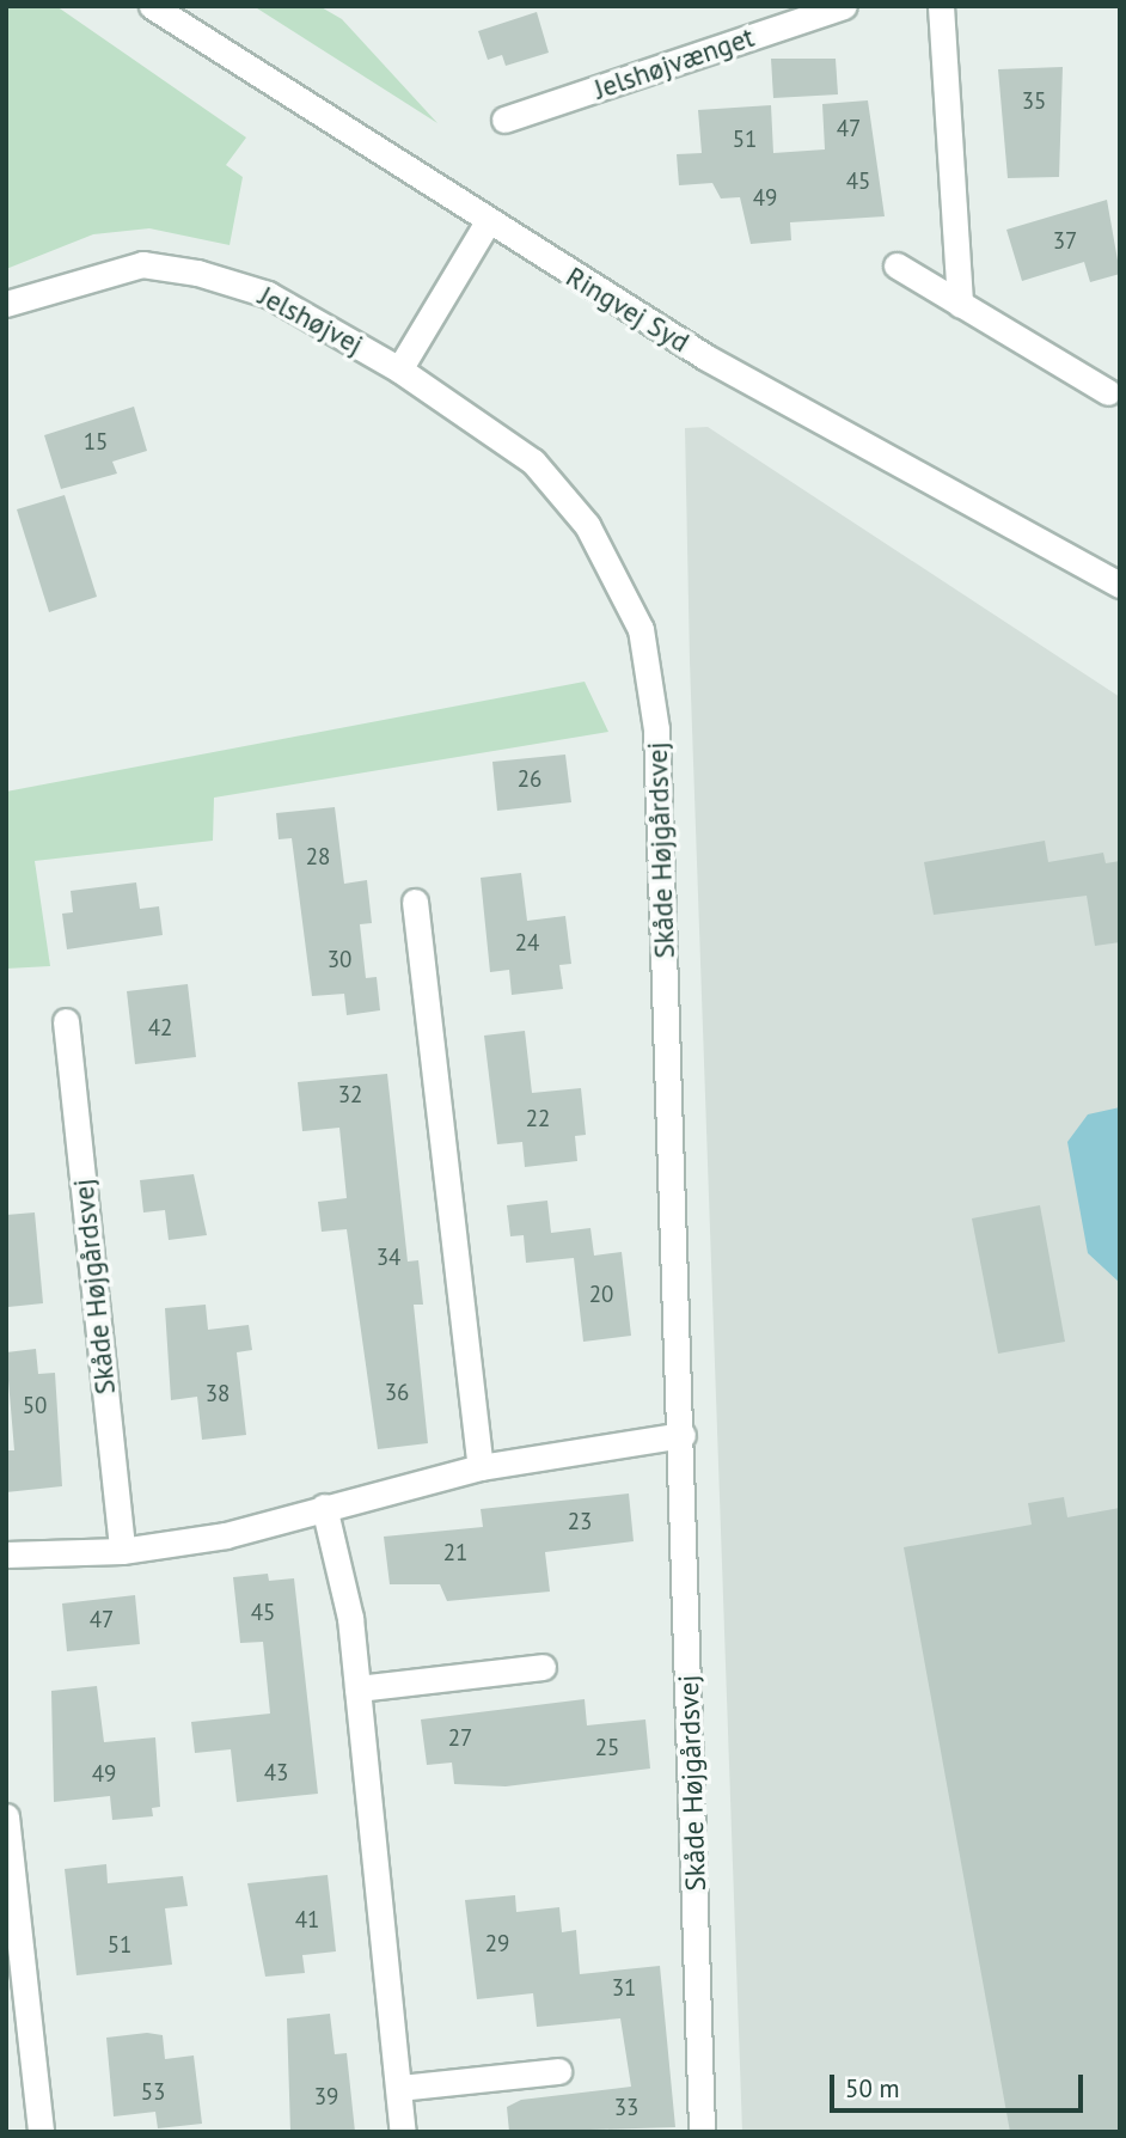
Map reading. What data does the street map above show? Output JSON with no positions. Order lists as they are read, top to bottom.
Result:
{
  "streets": {
    "street": [
      "Jelshøjvænget",
      "Ringvej Syd",
      "Jelshøjvej",
      "Skåde Højgårdsvej"
    ]
  },
  "crossings": [
    ["Jelshøjvej", "Skåde Højgårdsvej"]
  ],
  "house_numbers": [
    "35",
    "47",
    "51",
    "45",
    "49",
    "37",
    "15",
    "26",
    "28",
    "24",
    "30",
    "42",
    "32",
    "22",
    "34",
    "20",
    "36",
    "38",
    "50",
    "23",
    "21",
    "45",
    "47",
    "27",
    "25",
    "43",
    "49",
    "41",
    "29",
    "51",
    "31",
    "53",
    "39",
    "33"
  ],
  "scale_bar": "50 m"
}
